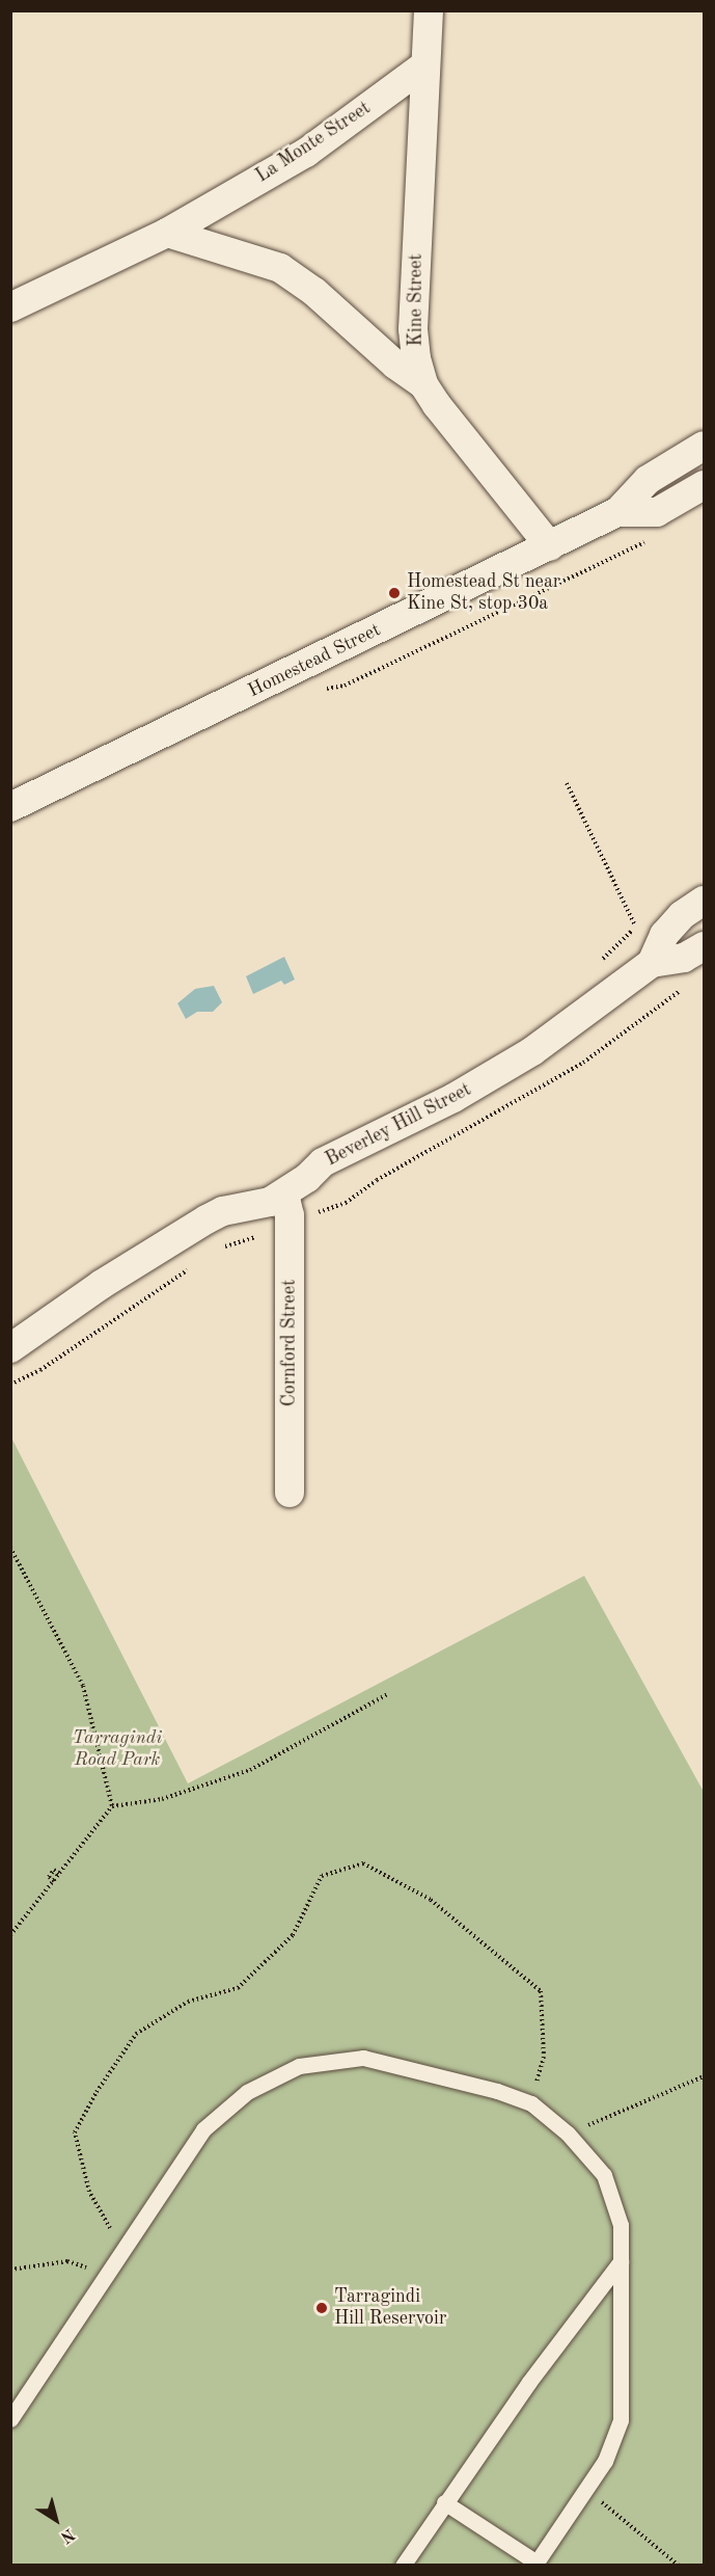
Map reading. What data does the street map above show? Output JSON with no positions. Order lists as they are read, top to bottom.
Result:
{
  "streets": {
    "street": [
      "La Monte Street",
      "Kine Street",
      "Homestead Street",
      "Beverley Hill Street",
      "Cornford Street"
    ]
  },
  "crossings": [
    ["La Monte Street", "Kine Street"],
    ["Kine Street", "Homestead Street"],
    ["Beverley Hill Street", "Cornford Street"]
  ],
  "parks": ["Tarragindi Road Park"],
  "places": ["Homestead St near Kine St, stop 30a", "Tarragindi Hill Reservoir"],
  "north": "bottom right"
}
